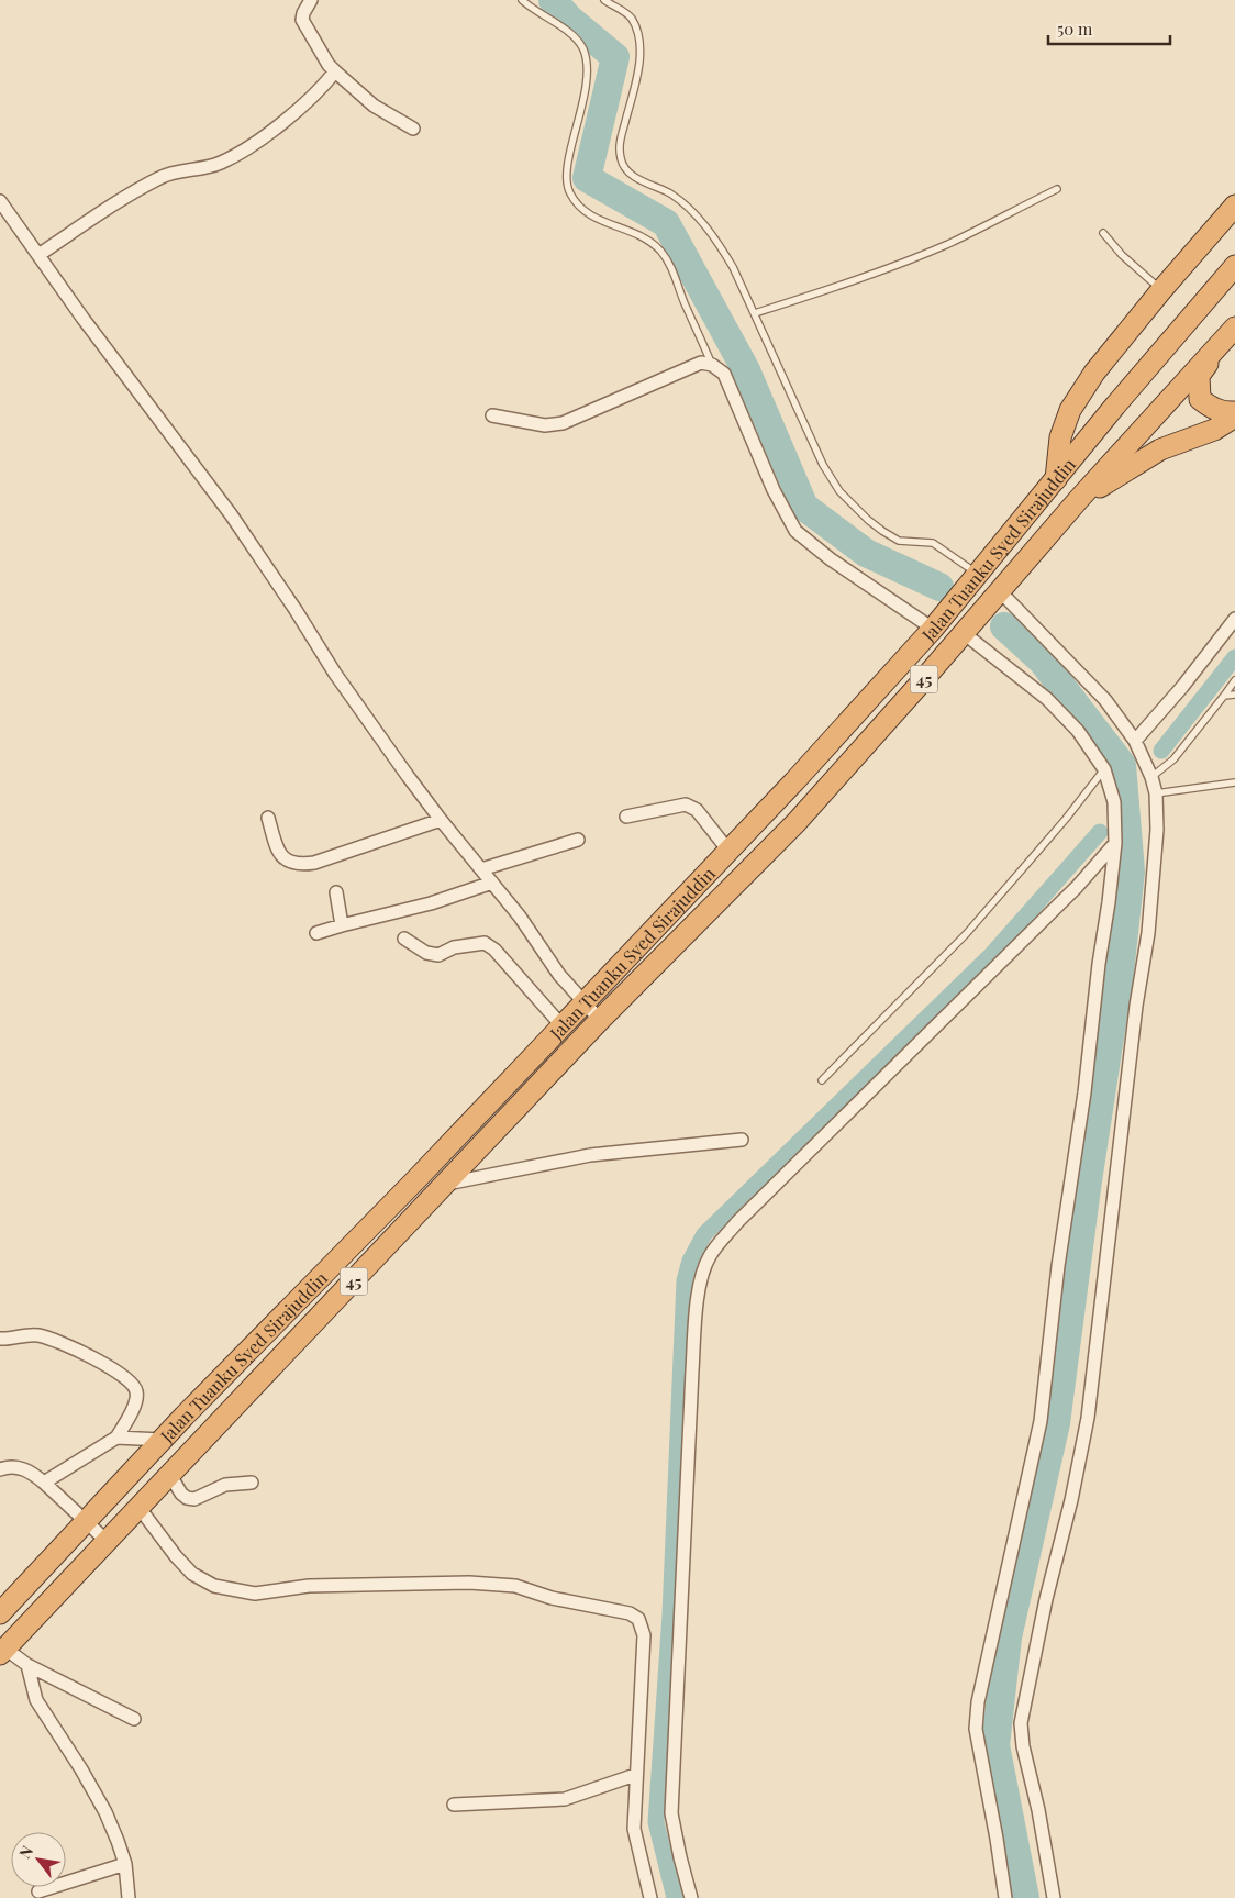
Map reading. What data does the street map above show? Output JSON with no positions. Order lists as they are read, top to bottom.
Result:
{
  "streets": {
    "highway": ["Jalan Tuanku Syed Sirajuddin", "45"]
  },
  "scale_bar": "50 m",
  "north": "top left"
}
